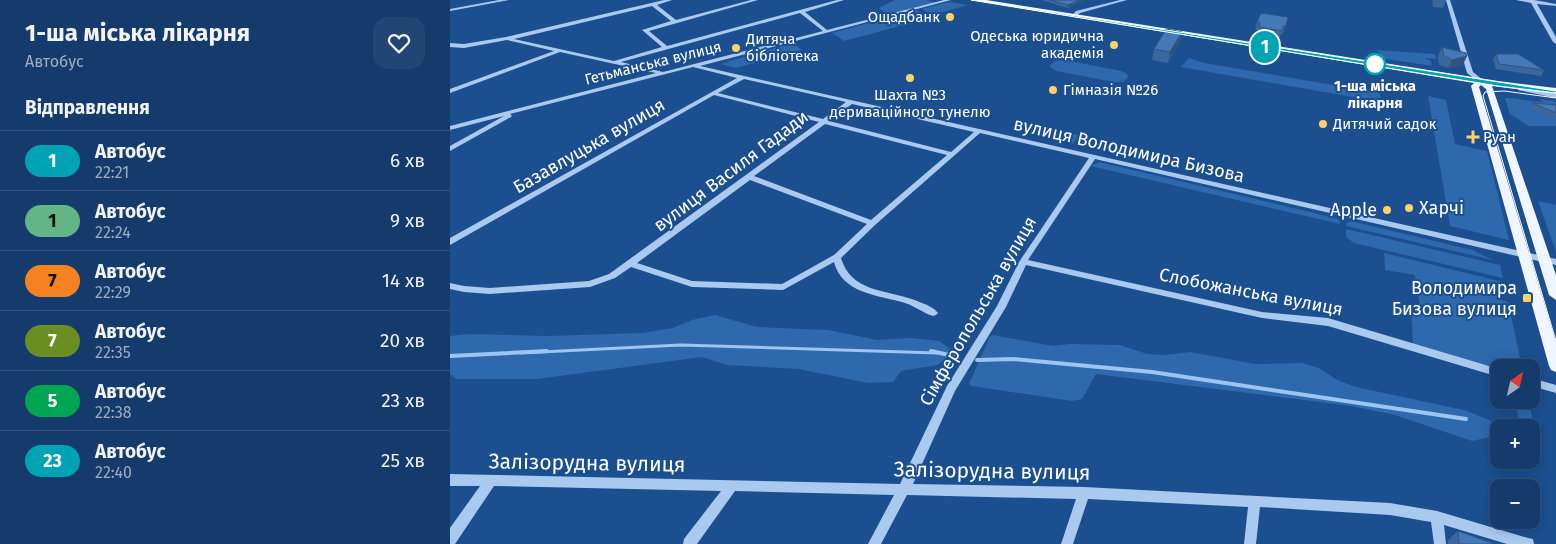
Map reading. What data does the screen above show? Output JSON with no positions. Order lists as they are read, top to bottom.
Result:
{
  "streets": {
    "street": [
      "Гетьманська вулиця",
      "Базавлуцька вулиця",
      "вулиця Володимира Бизова",
      "вулиця Василя Гадади",
      "Слобожанська вулиця",
      "Сімферопольська вулиця",
      "Залізорудна вулиця"
    ]
  },
  "crossings": [
    ["Гетьманська вулиця", "вулиця Володимира Бизова"],
    ["Базавлуцька вулиця", "вулиця Володимира Бизова"],
    ["вулиця Володимира Бизова", "вулиця Василя Гадади"],
    ["вулиця Володимира Бизова", "Сімферопольська вулиця"],
    ["Слобожанська вулиця", "Сімферопольська вулиця"],
    ["Сімферопольська вулиця", "Залізорудна вулиця"]
  ],
  "places": {
    "other": [
      "Ощадбанк",
      "Одеська юридична академія",
      "Дитяча бібліотека",
      "1-ша міська лікарня",
      "Шахта №3 дериваційного тунелю",
      "Гімназія №26",
      "Дитячий садок",
      "Харчі",
      "Apple"
    ],
    "health": ["Руан"],
    "transit": ["Володимира Бизова вулиця"]
  },
  "lines": ["bus line 1"],
  "north": "top right",
  "page": {
    "heading": [
      ["1-ша міська лікарня", "Автобус"],
      "Відправлення"
    ],
    "on_map": "1",
    "list": [
      {
        "mark": "1",
        "name": "Автобус",
        "note": "22:21",
        "value": "6 хв"
      },
      {
        "mark": "1",
        "name": "Автобус",
        "note": "22:24",
        "value": "9 хв"
      },
      {
        "mark": "7",
        "name": "Автобус",
        "note": "22:29",
        "value": "14 хв"
      },
      {
        "mark": "7",
        "name": "Автобус",
        "note": "22:35",
        "value": "20 хв"
      },
      {
        "mark": "5",
        "name": "Автобус",
        "note": "22:38",
        "value": "23 хв"
      },
      {
        "mark": "23",
        "name": "Автобус",
        "note": "22:40",
        "value": "25 хв"
      }
    ],
    "map_buttons": ["+", "−"]
  }
}
